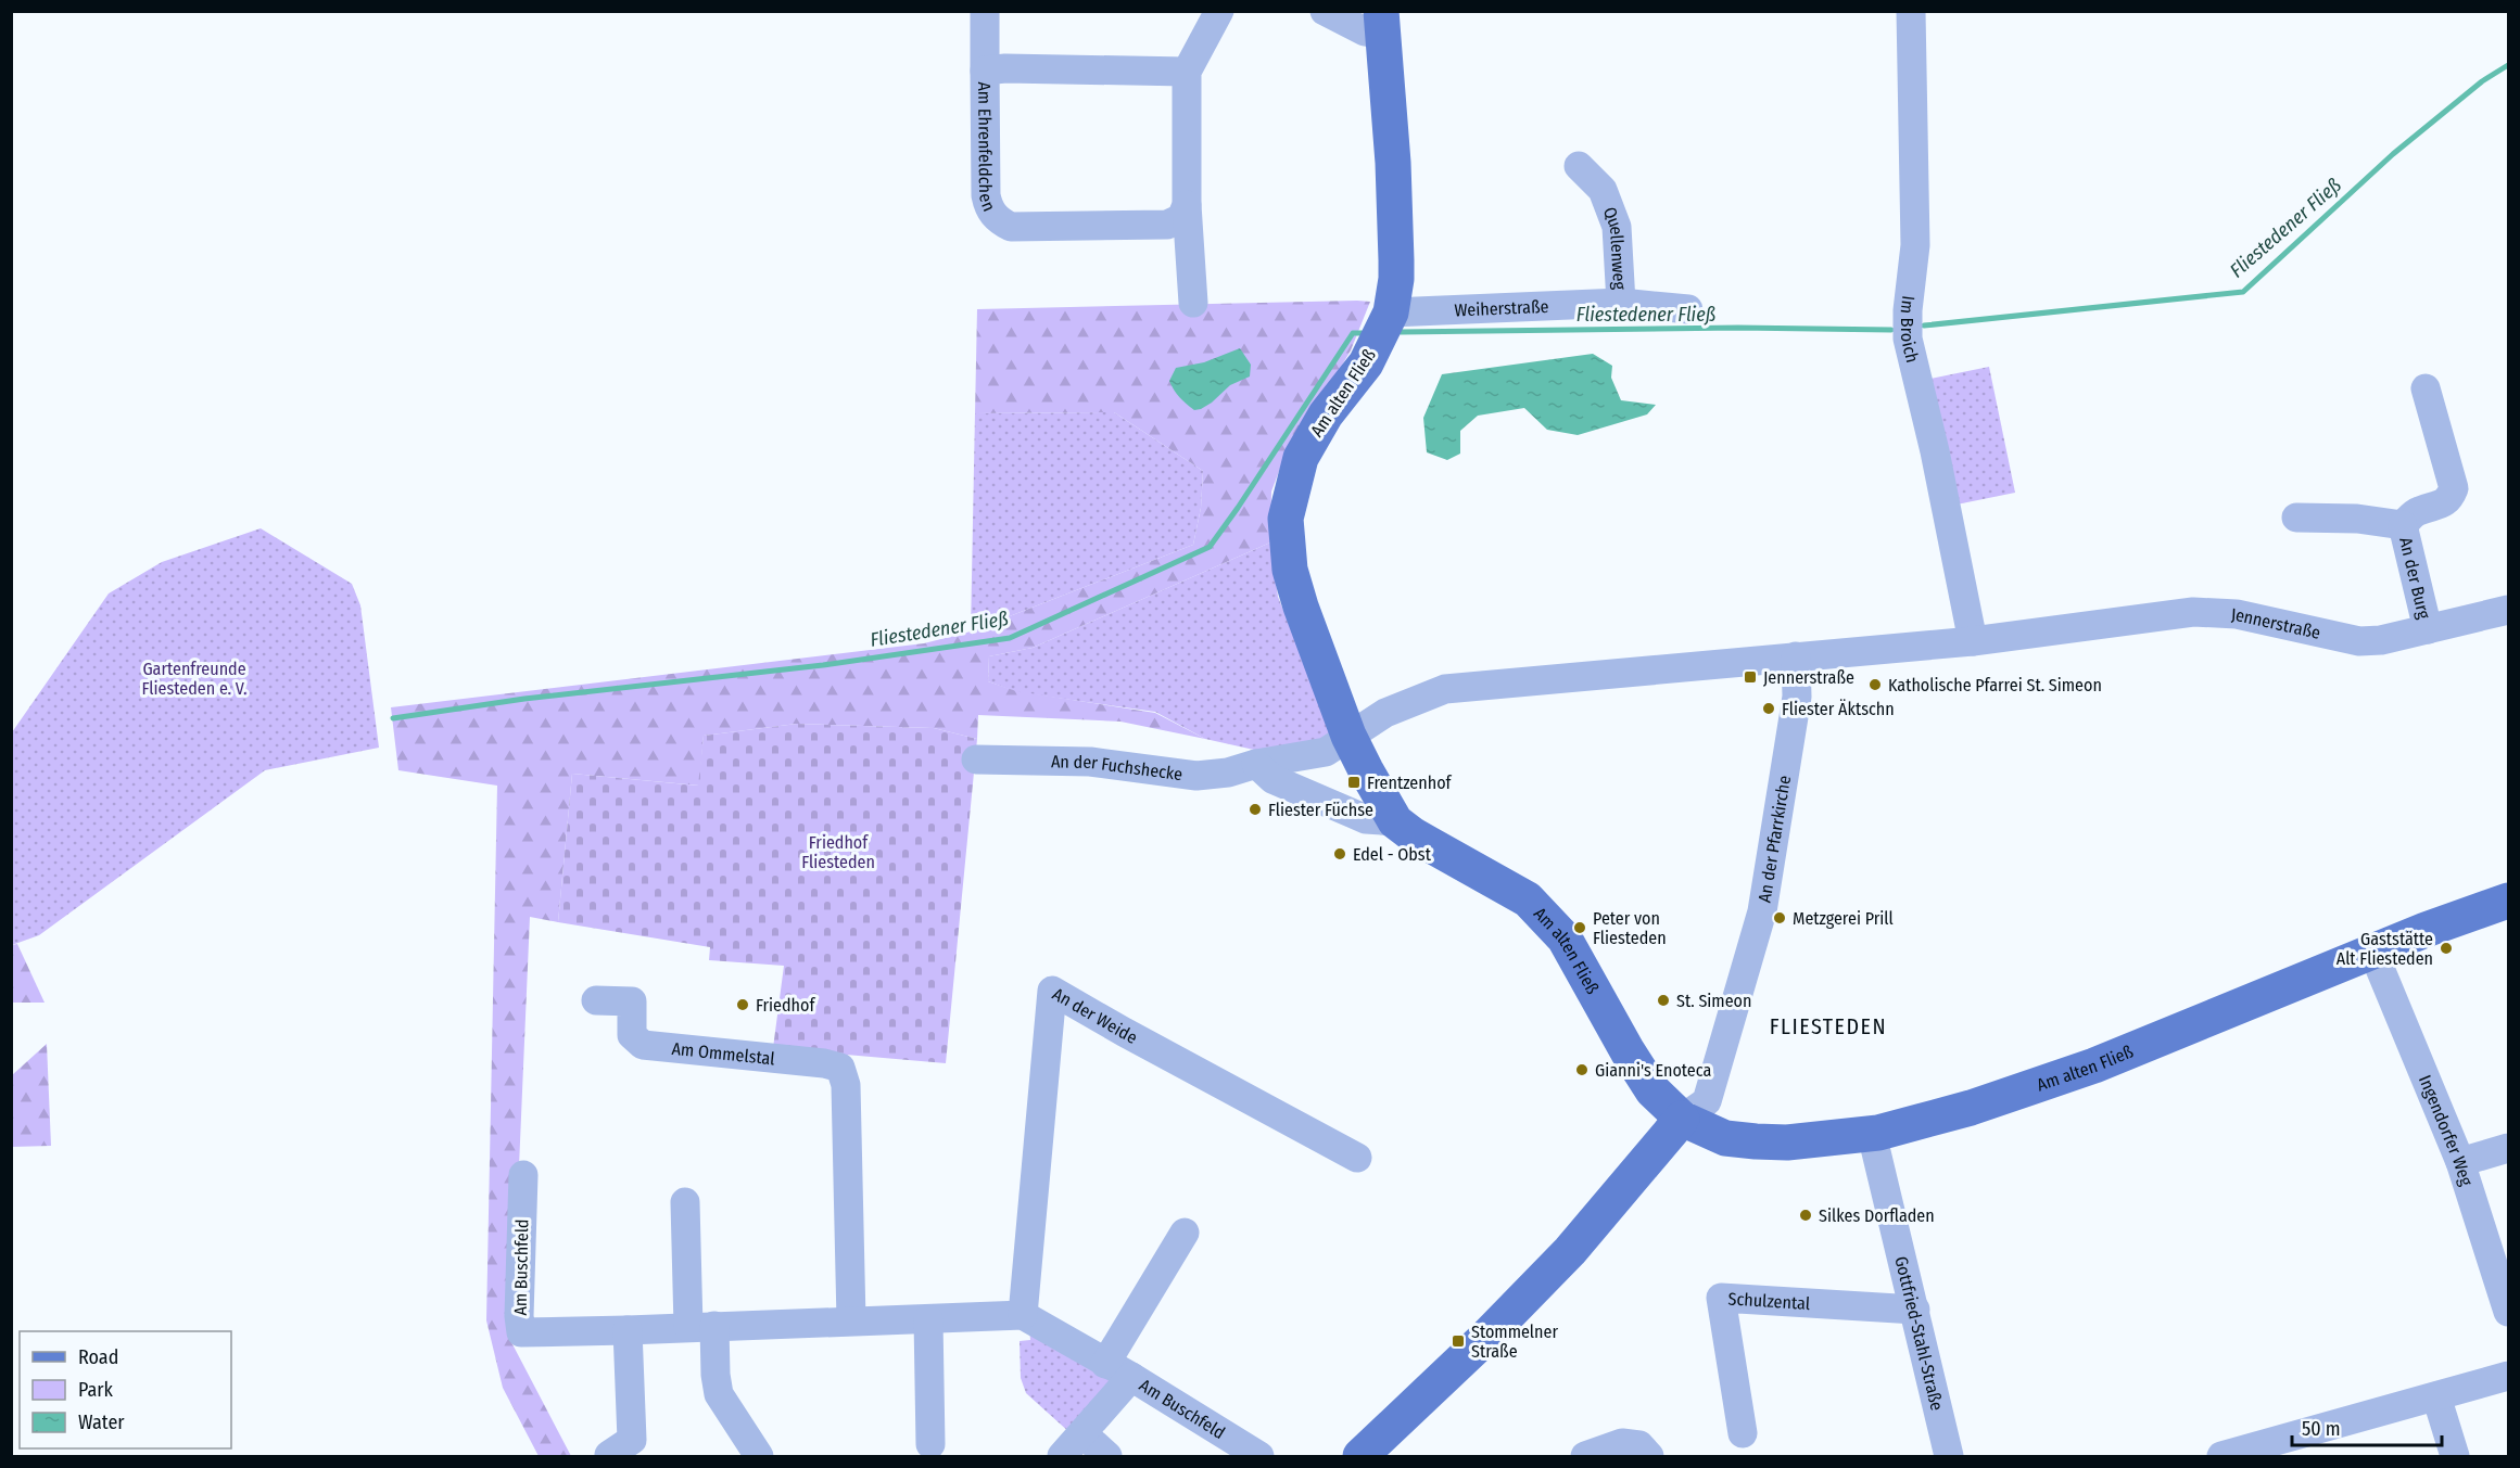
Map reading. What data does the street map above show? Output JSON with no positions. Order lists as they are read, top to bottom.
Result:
{
  "streets": {
    "main road": ["Am alten Fließ"],
    "street": [
      "Am Ehrenfeldchen",
      "Quellenweg",
      "Weiherstraße",
      "Im Broich",
      "An der Burg",
      "Jennerstraße",
      "An der Fuchshecke",
      "An der Pfarrkirche",
      "An der Weide",
      "Am Ommelstal",
      "Ingendorfer Weg",
      "Am Buschfeld",
      "Schulzental",
      "Gottfried-Stahl-Straße"
    ]
  },
  "crossings": [
    ["Quellenweg", "Weiherstraße"],
    ["Weiherstraße", "Am alten Fließ"],
    ["Im Broich", "Jennerstraße"],
    ["Am alten Fließ", "Jennerstraße"],
    ["Am alten Fließ", "An der Fuchshecke"],
    ["Am alten Fließ", "An der Pfarrkirche"],
    ["Am alten Fließ", "Ingendorfer Weg"],
    ["Am alten Fließ", "Gottfried-Stahl-Straße"],
    ["An der Burg", "Jennerstraße"],
    ["Jennerstraße", "An der Fuchshecke"],
    ["Jennerstraße", "An der Pfarrkirche"],
    ["An der Weide", "Am Buschfeld"],
    ["Am Ommelstal", "Am Buschfeld"],
    ["Schulzental", "Gottfried-Stahl-Straße"]
  ],
  "districts": ["FLIESTEDEN"],
  "water": ["Fliestedener Fließ"],
  "parks": ["Gartenfreunde Fliesteden e. V.", "Friedhof Fliesteden"],
  "places": {
    "transit": ["Jennerstraße", "Frentzenhof", "Stommelner Straße"],
    "other": [
      "Katholische Pfarrei St. Simeon",
      "Fliester Äktschn",
      "Fliester Füchse",
      "Edel - Obst",
      "Metzgerei Prill",
      "Peter von Fliesteden",
      "Gaststätte Alt Fliesteden",
      "St. Simeon",
      "Friedhof",
      "Gianni's Enoteca",
      "Silkes Dorfladen"
    ]
  },
  "legend": ["Road", "Park", "Water"],
  "scale_bar": "50 m"
}
